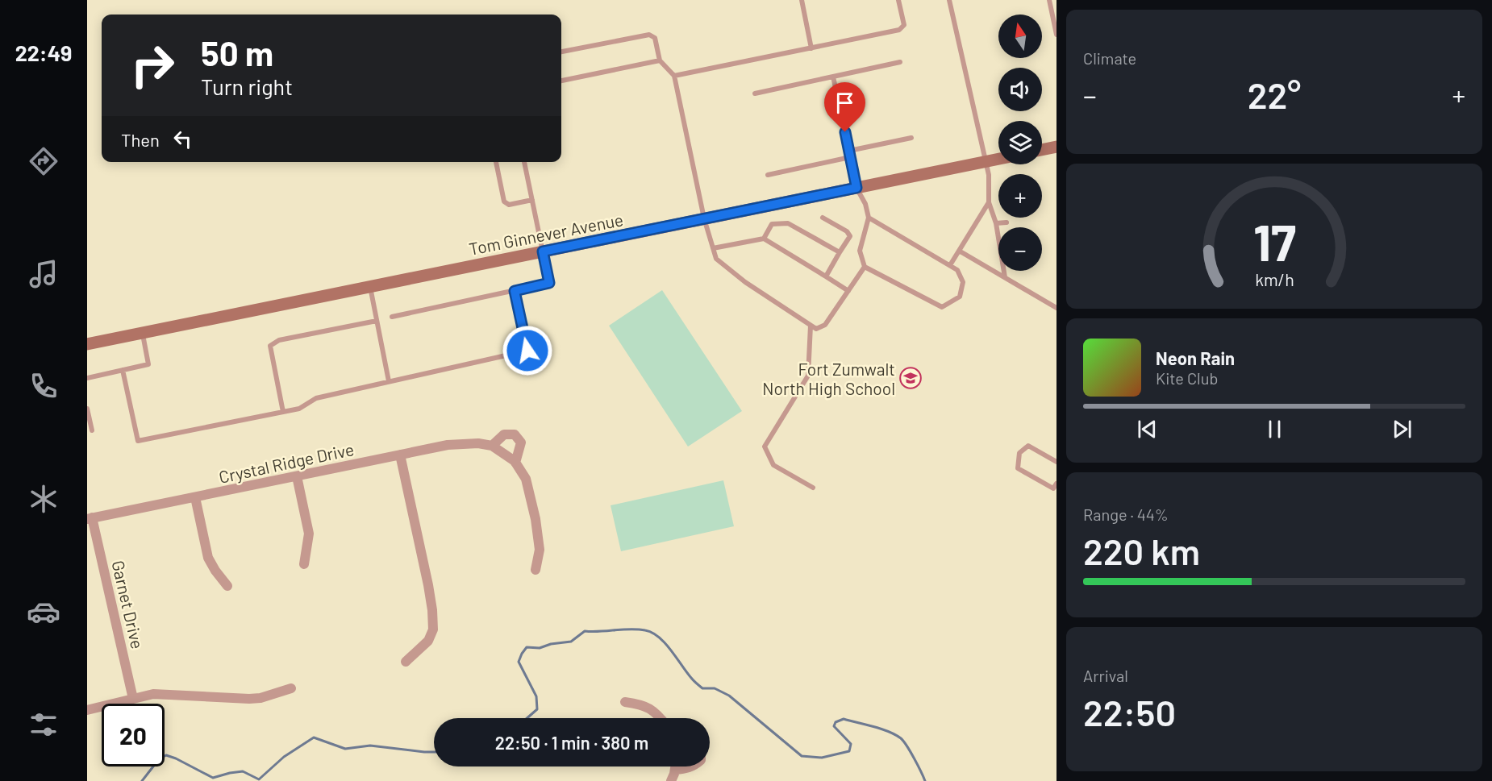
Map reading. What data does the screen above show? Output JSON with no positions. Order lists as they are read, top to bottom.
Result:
{
  "streets": {
    "main road": ["Tom Ginnever Avenue"],
    "street": ["Crystal Ridge Drive", "Garnet Drive"]
  },
  "crossings": [
    ["Crystal Ridge Drive", "Garnet Drive"]
  ],
  "places": {
    "school or university": ["Fort Zumwalt North High School"]
  },
  "north": "top",
  "page": {
    "tabs": "22:49",
    "tile": [
      "Climate",
      ["Range · 44%", "220 km"],
      ["Arrival", "22:50"]
    ],
    "map_buttons": ["+", "−"],
    "turn": ["50 m", "Turn right"],
    "heat": ["−", "22°", "+"],
    "then": "Then",
    "song": ["Neon Rain", "Kite Club"],
    "limit": "20",
    "trip": "22:50 · 1 min · 380 m",
    "gauge": ["17", "km/h"]
  }
}
